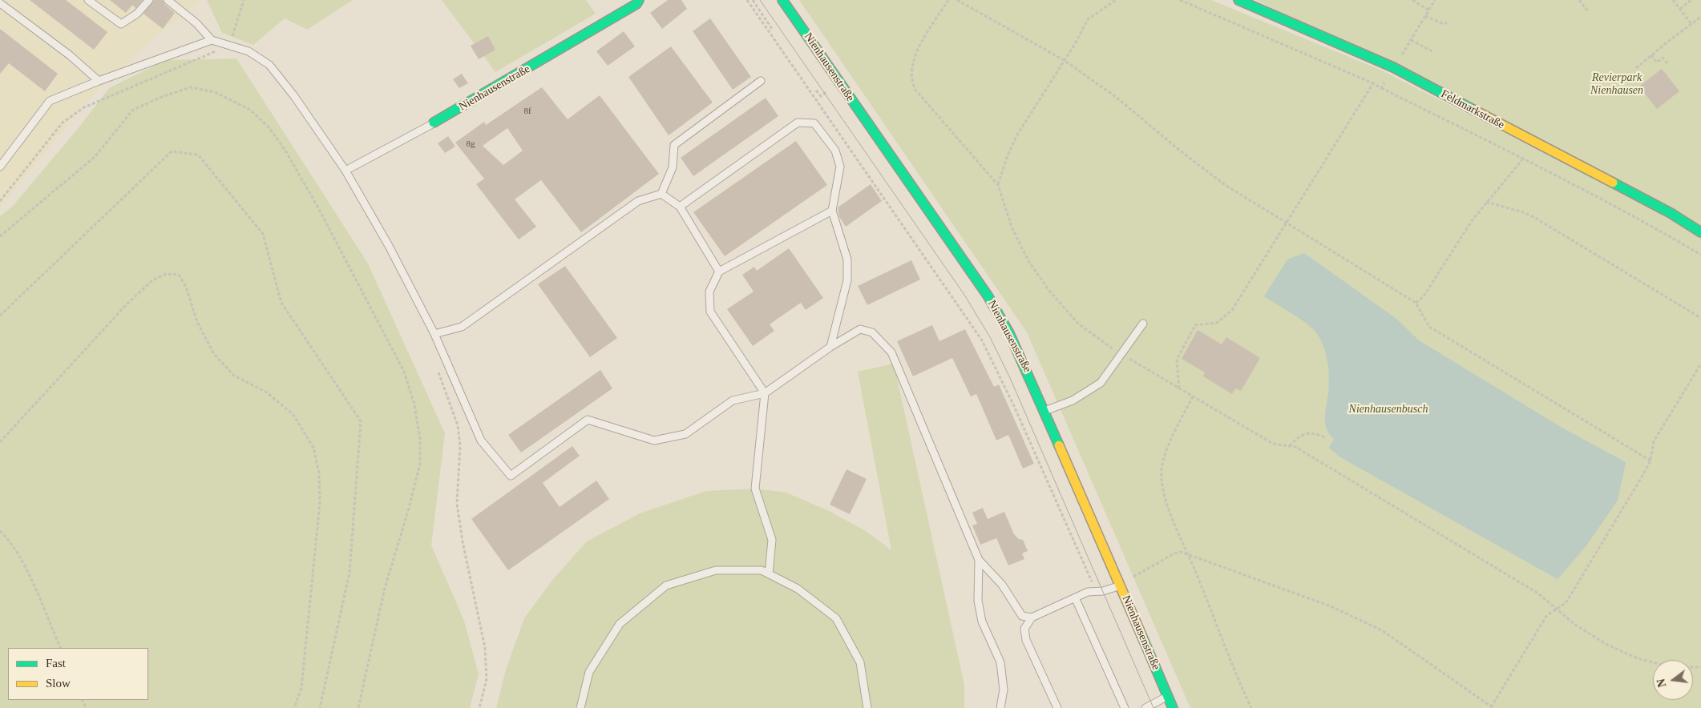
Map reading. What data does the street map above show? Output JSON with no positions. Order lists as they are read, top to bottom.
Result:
{
  "streets": {
    "main road": ["Nienhausenstraße", "Feldmarkstraße"]
  },
  "parks": ["Revierpark Nienhausen", "Nienhausenbusch"],
  "house_numbers": ["8f", "8g"],
  "legend": ["Fast", "Slow"],
  "north": "left"
}
